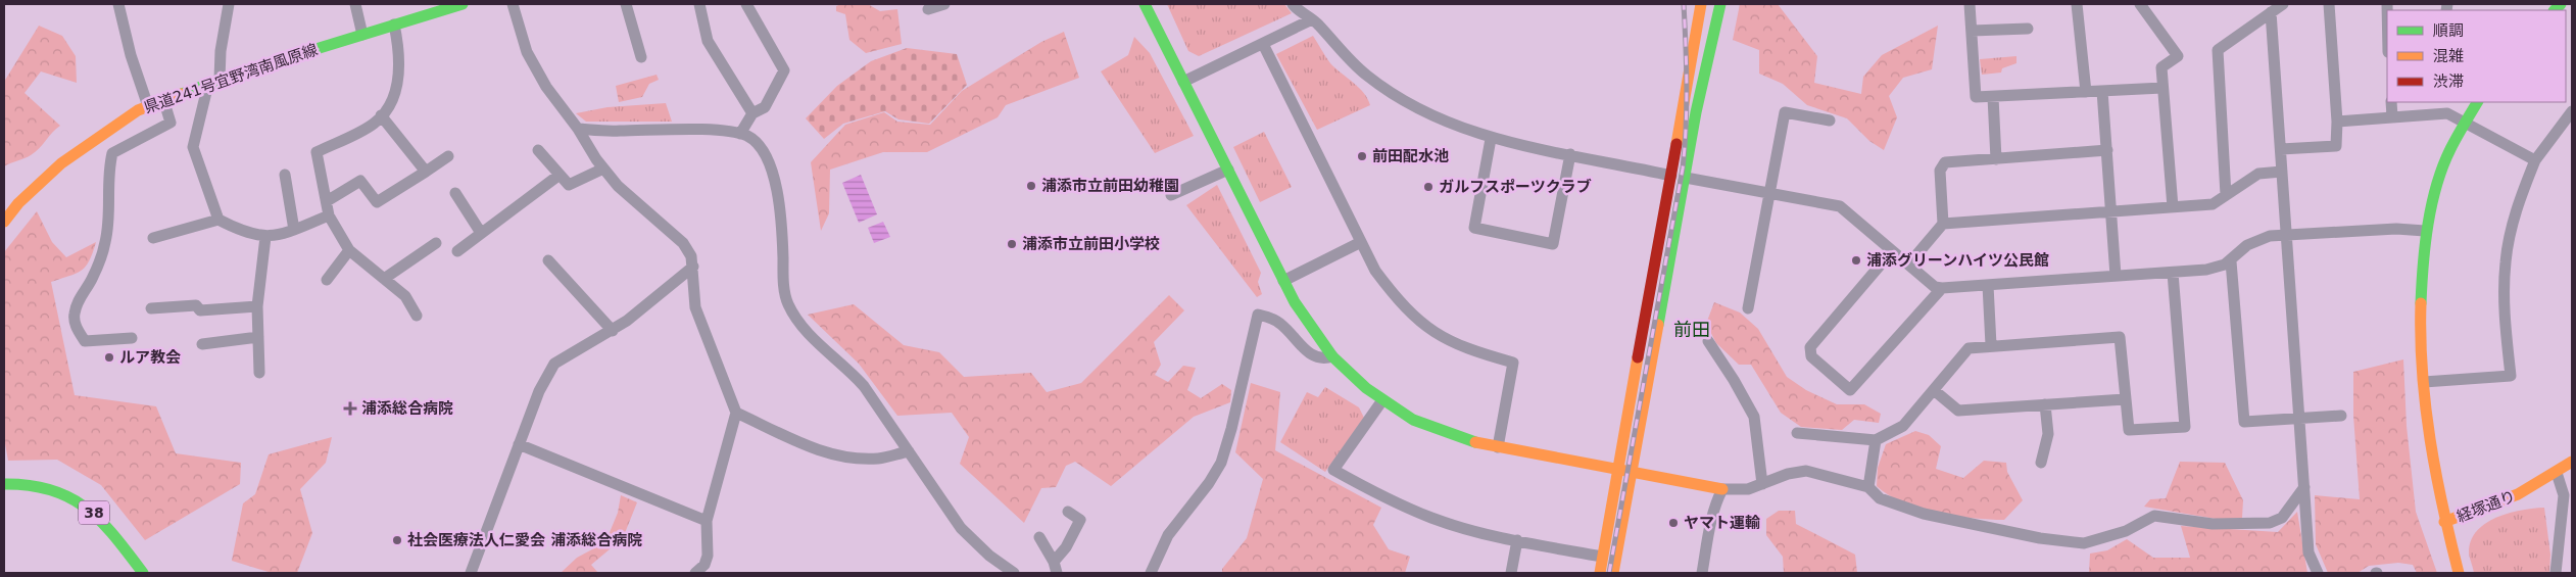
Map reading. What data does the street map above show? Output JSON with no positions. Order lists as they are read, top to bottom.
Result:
{
  "streets": {
    "street": ["県道241号宜野湾南風原線", "経塚通り", "38"]
  },
  "districts": ["前田"],
  "places": {
    "other": [
      "前田配水池",
      "浦添市立前田幼稚園",
      "ガルフスポーツクラブ",
      "浦添市立前田小学校",
      "浦添グリーンハイツ公民館",
      "ルア教会",
      "ヤマト運輸",
      "社会医療法人仁愛会 浦添総合病院"
    ],
    "health": ["浦添総合病院"]
  },
  "legend": ["順調", "混雑", "渋滞"]
}
